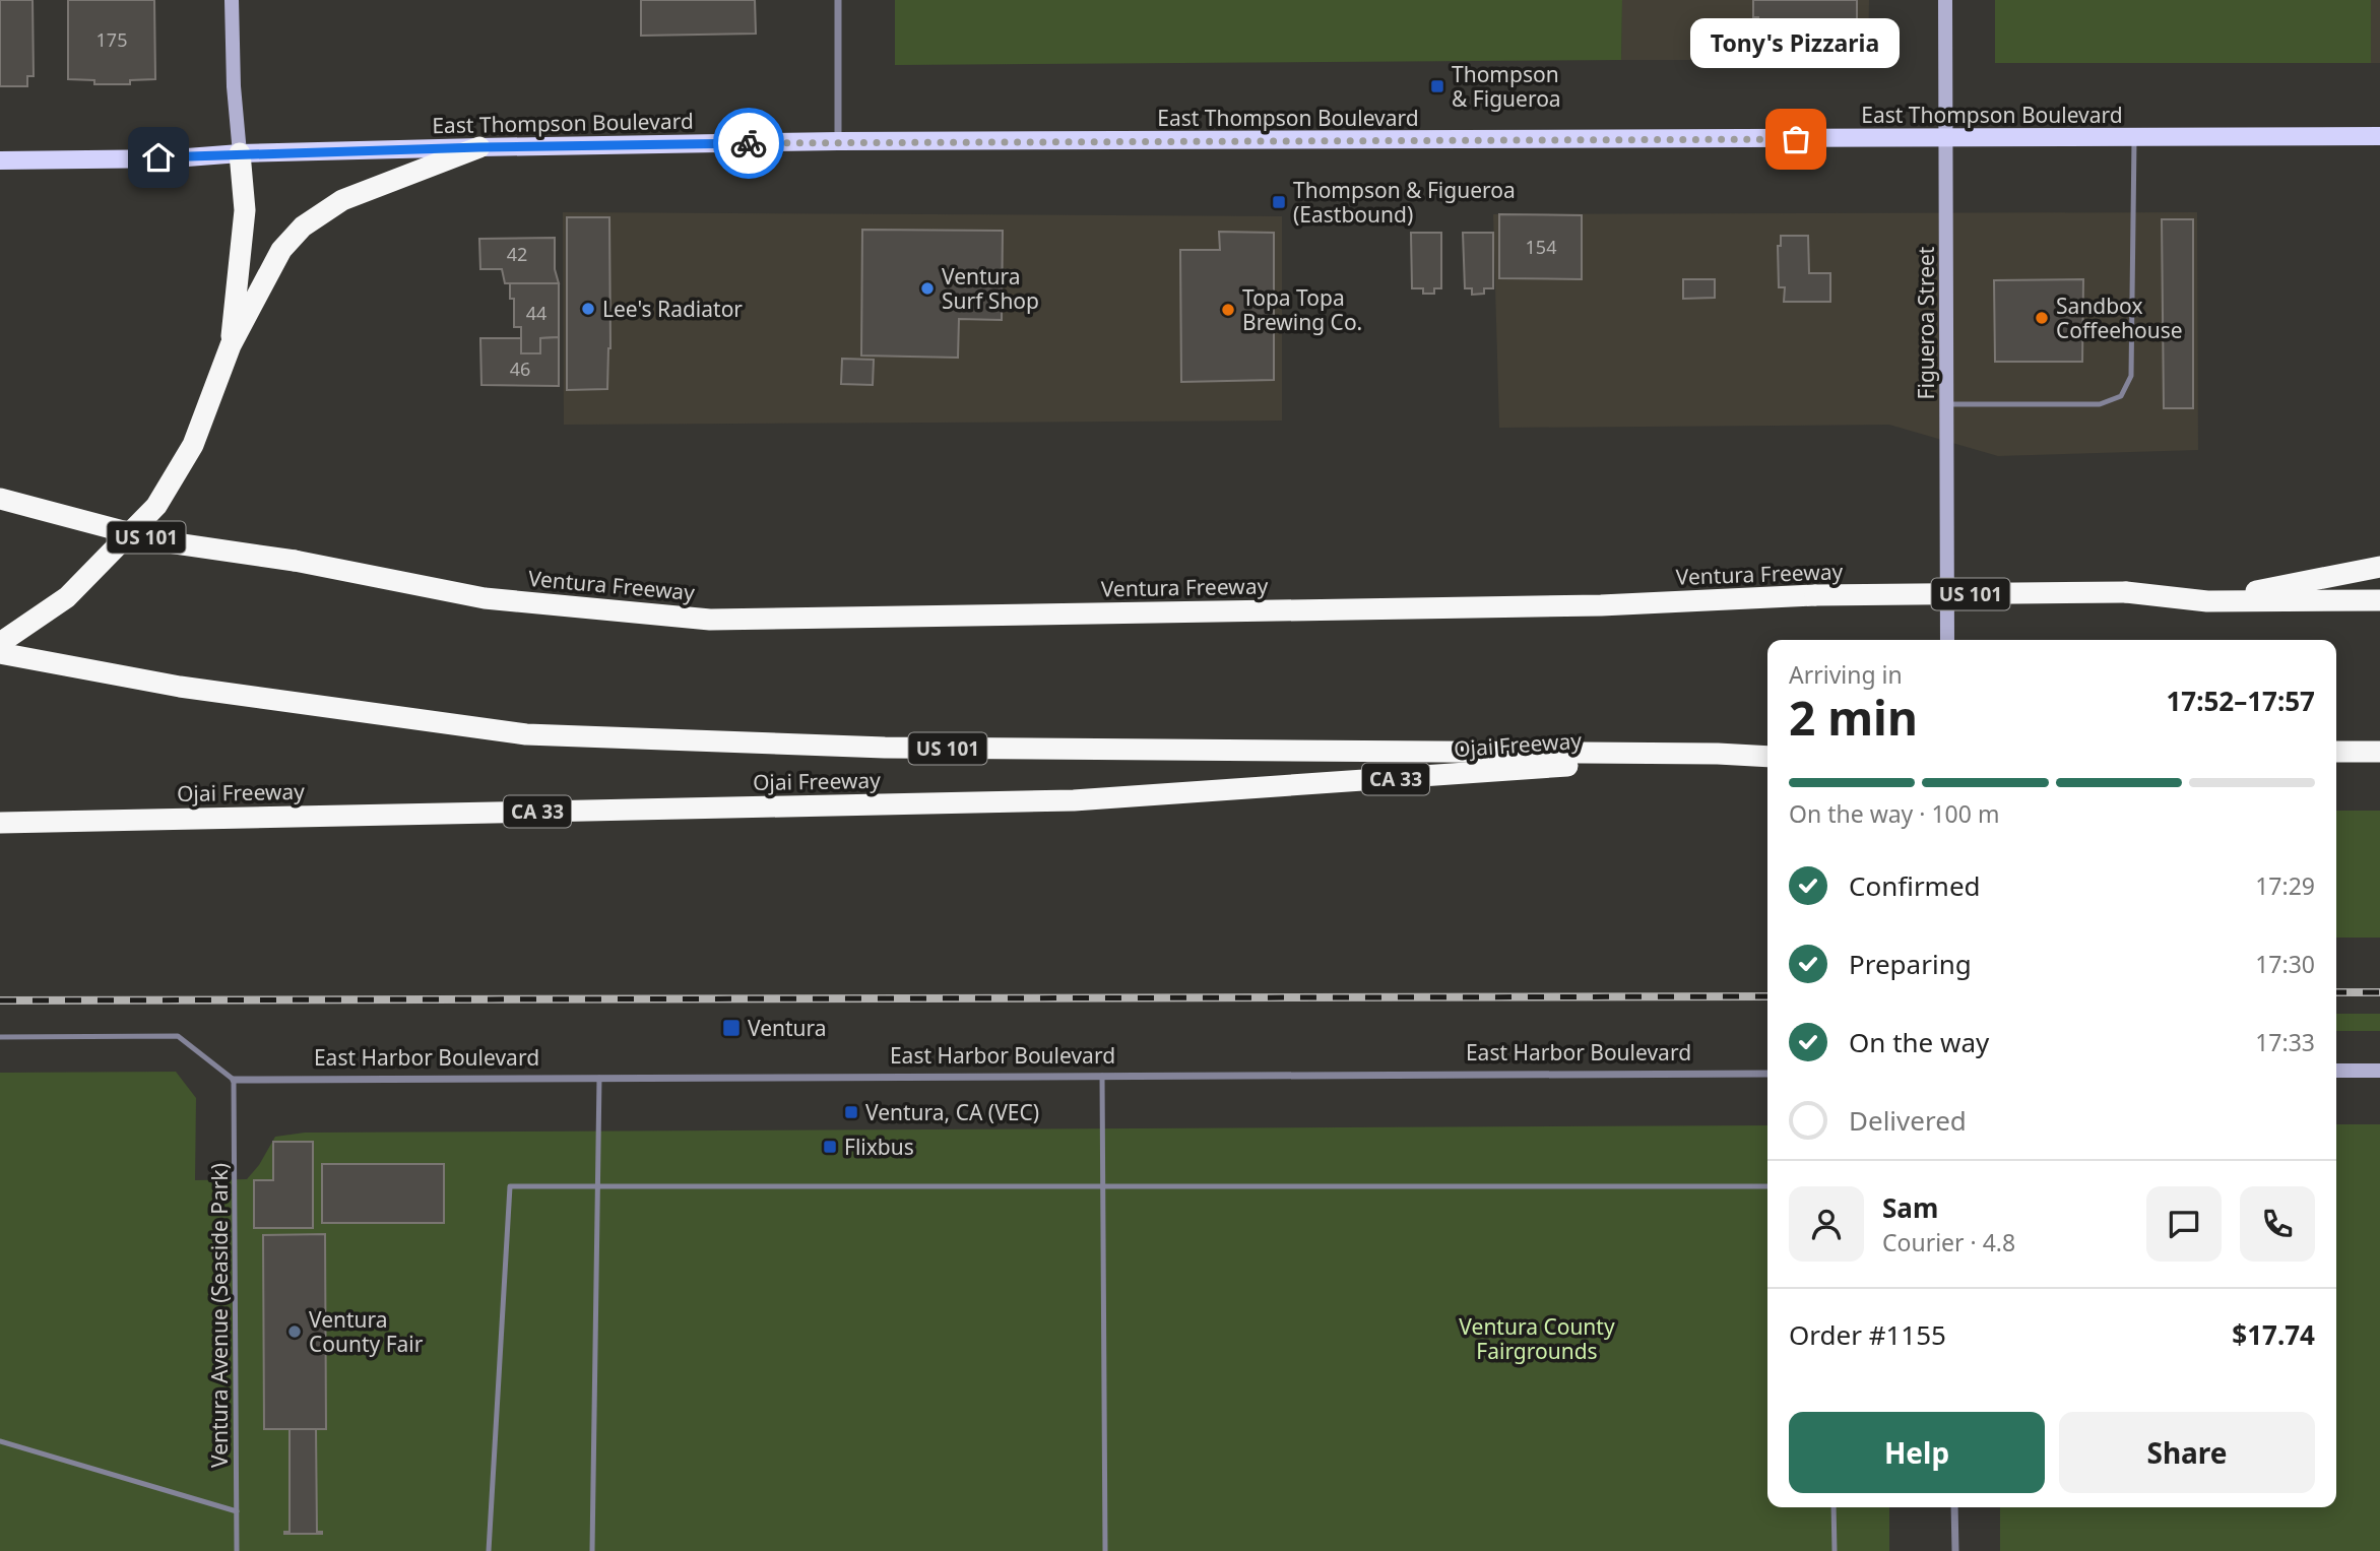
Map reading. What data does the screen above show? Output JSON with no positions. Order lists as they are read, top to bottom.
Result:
{
  "streets": {
    "highway": [
      "US 101",
      "Ventura Freeway",
      "Ojai Freeway",
      "CA 33"
    ],
    "main road": ["East Thompson Boulevard"],
    "street": ["Figueroa Street", "East Harbor Boulevard"],
    "lane": ["Ventura Avenue (Seaside Park)"]
  },
  "crossings": [
    ["East Thompson Boulevard", "Figueroa Street"],
    ["US 101", "Ojai Freeway"],
    ["East Harbor Boulevard", "Ventura Avenue (Seaside Park)"]
  ],
  "parks": ["Ventura County Fairgrounds"],
  "places": {
    "transit": [
      "Thompson & Figueroa",
      "Thompson & Figueroa (Eastbound)",
      "Ventura",
      "Ventura, CA (VEC)",
      "Flixbus"
    ],
    "other": [
      "Tony's Pizzaria",
      "Ventura Surf Shop",
      "Lee's Radiator",
      "Topa Topa Brewing Co.",
      "Sandbox Coffeehouse",
      "Ventura County Fair"
    ]
  },
  "house_numbers": [
    "175",
    "154",
    "42",
    "44",
    "46"
  ],
  "page": {
    "bubble": "Tony's Pizzaria",
    "heading": ["2 min", "Arriving in", "17:52–17:57"],
    "panel": [
      "Sam",
      "Courier · 4.8",
      "Order #1155",
      "$17.74"
    ],
    "bar": "On the way · 100 m",
    "list": [
      ["Confirmed", "17:29"],
      ["Preparing", "17:30"],
      ["On the way", "17:33"],
      "Delivered"
    ],
    "buttons": ["Help", "Share"]
  }
}
